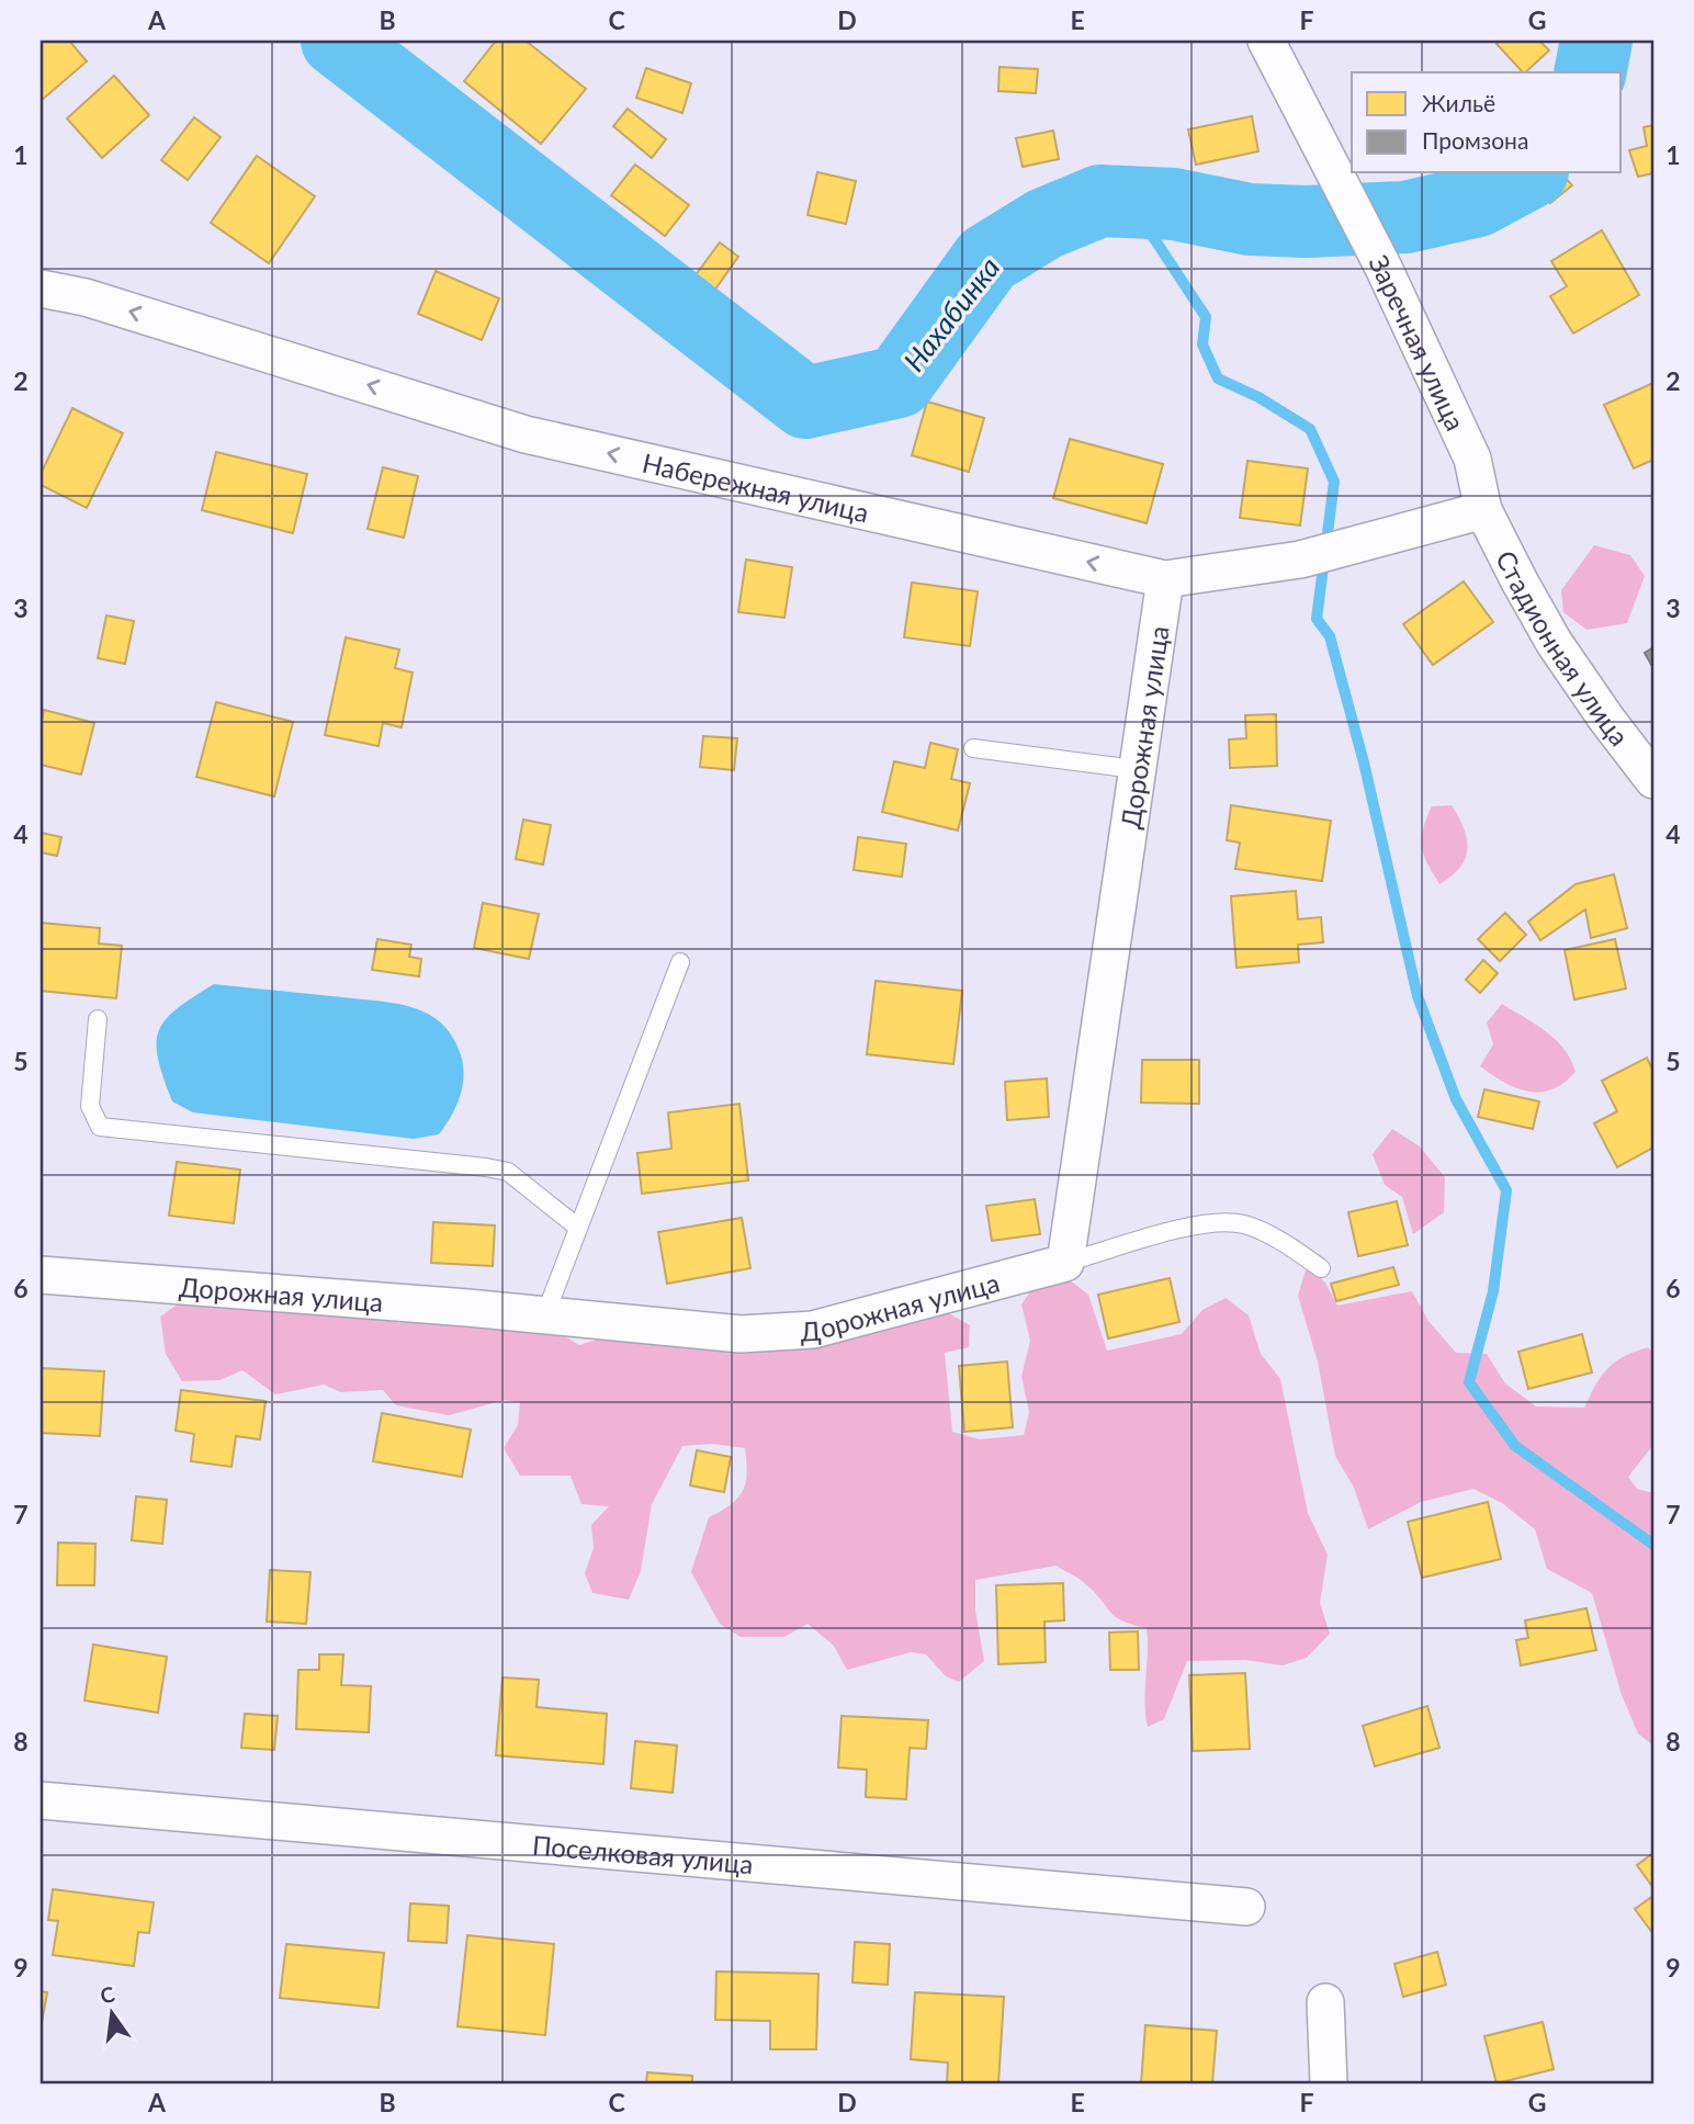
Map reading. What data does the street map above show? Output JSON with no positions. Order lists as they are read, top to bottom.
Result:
{
  "streets": {
    "street": [
      "Заречная улица",
      "Набережная улица",
      "Стадионная улица",
      "Дорожная улица",
      "Поселковая улица"
    ]
  },
  "crossings": [
    ["Заречная улица", "Набережная улица"],
    ["Заречная улица", "Стадионная улица"],
    ["Набережная улица", "Стадионная улица"],
    ["Набережная улица", "Дорожная улица"]
  ],
  "one_way": ["Набережная улица"],
  "water": ["Нахабинка"],
  "legend": ["Жильё", "Промзона"],
  "north": "top",
  "grid": {
    "columns": [
      "A",
      "B",
      "C",
      "D",
      "E",
      "F",
      "G"
    ],
    "rows": [
      "1",
      "2",
      "3",
      "4",
      "5",
      "6",
      "7",
      "8",
      "9"
    ]
  }
}
